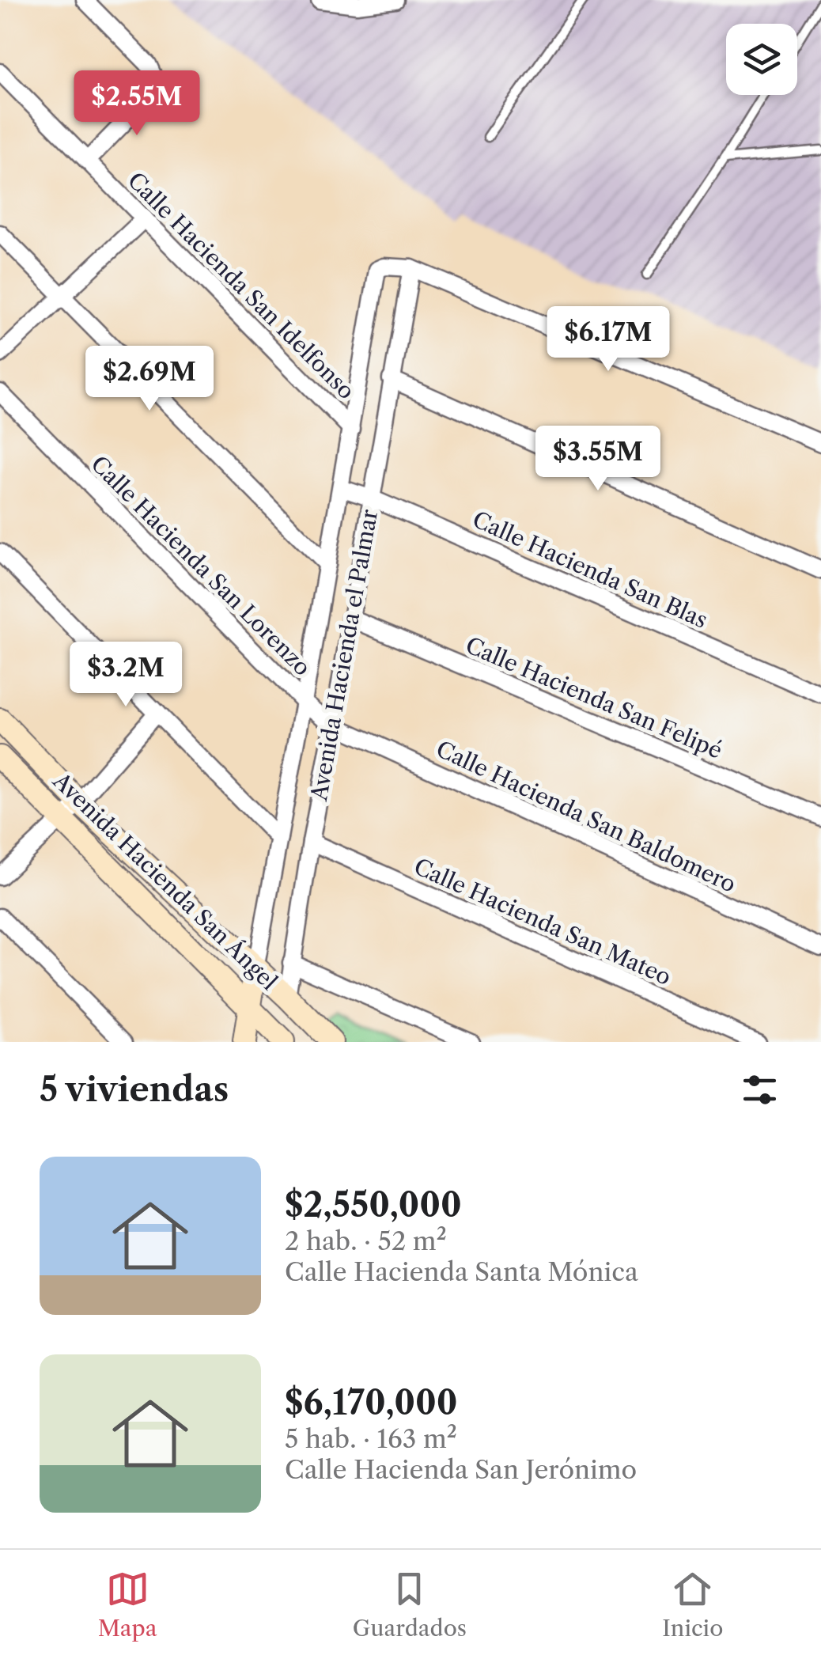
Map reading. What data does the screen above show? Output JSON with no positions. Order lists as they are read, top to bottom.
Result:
{
  "streets": {
    "street": [
      "Calle Hacienda San Idelfonso",
      "Calle Hacienda San Lorenzo",
      "Calle Hacienda San Blas",
      "Avenida Hacienda el Palmar",
      "Calle Hacienda San Felipé",
      "Calle Hacienda San Baldomero",
      "Avenida Hacienda San Ángel",
      "Calle Hacienda San Mateo"
    ]
  },
  "crossings": [
    ["Calle Hacienda San Idelfonso", "Avenida Hacienda el Palmar"],
    ["Calle Hacienda San Lorenzo", "Avenida Hacienda el Palmar"],
    ["Calle Hacienda San Lorenzo", "Calle Hacienda San Baldomero"],
    ["Calle Hacienda San Blas", "Avenida Hacienda el Palmar"],
    ["Avenida Hacienda el Palmar", "Calle Hacienda San Felipé"],
    ["Avenida Hacienda el Palmar", "Calle Hacienda San Baldomero"],
    ["Avenida Hacienda el Palmar", "Avenida Hacienda San Ángel"],
    ["Avenida Hacienda el Palmar", "Calle Hacienda San Mateo"]
  ],
  "page": {
    "price": [
      "$2.55M",
      "$6.17M",
      "$2.69M",
      "$3.55M",
      "$3.2M"
    ],
    "heading": "5 viviendas",
    "list": [
      {
        "name": "$2,550,000",
        "note": "2 hab. · 52 m² · Calle Hacienda Santa Mónica"
      },
      {
        "name": "$6,170,000",
        "note": "5 hab. · 163 m² · Calle Hacienda San Jerónimo"
      }
    ],
    "tabs": ["Mapa", "Guardados", "Inicio"]
  }
}
